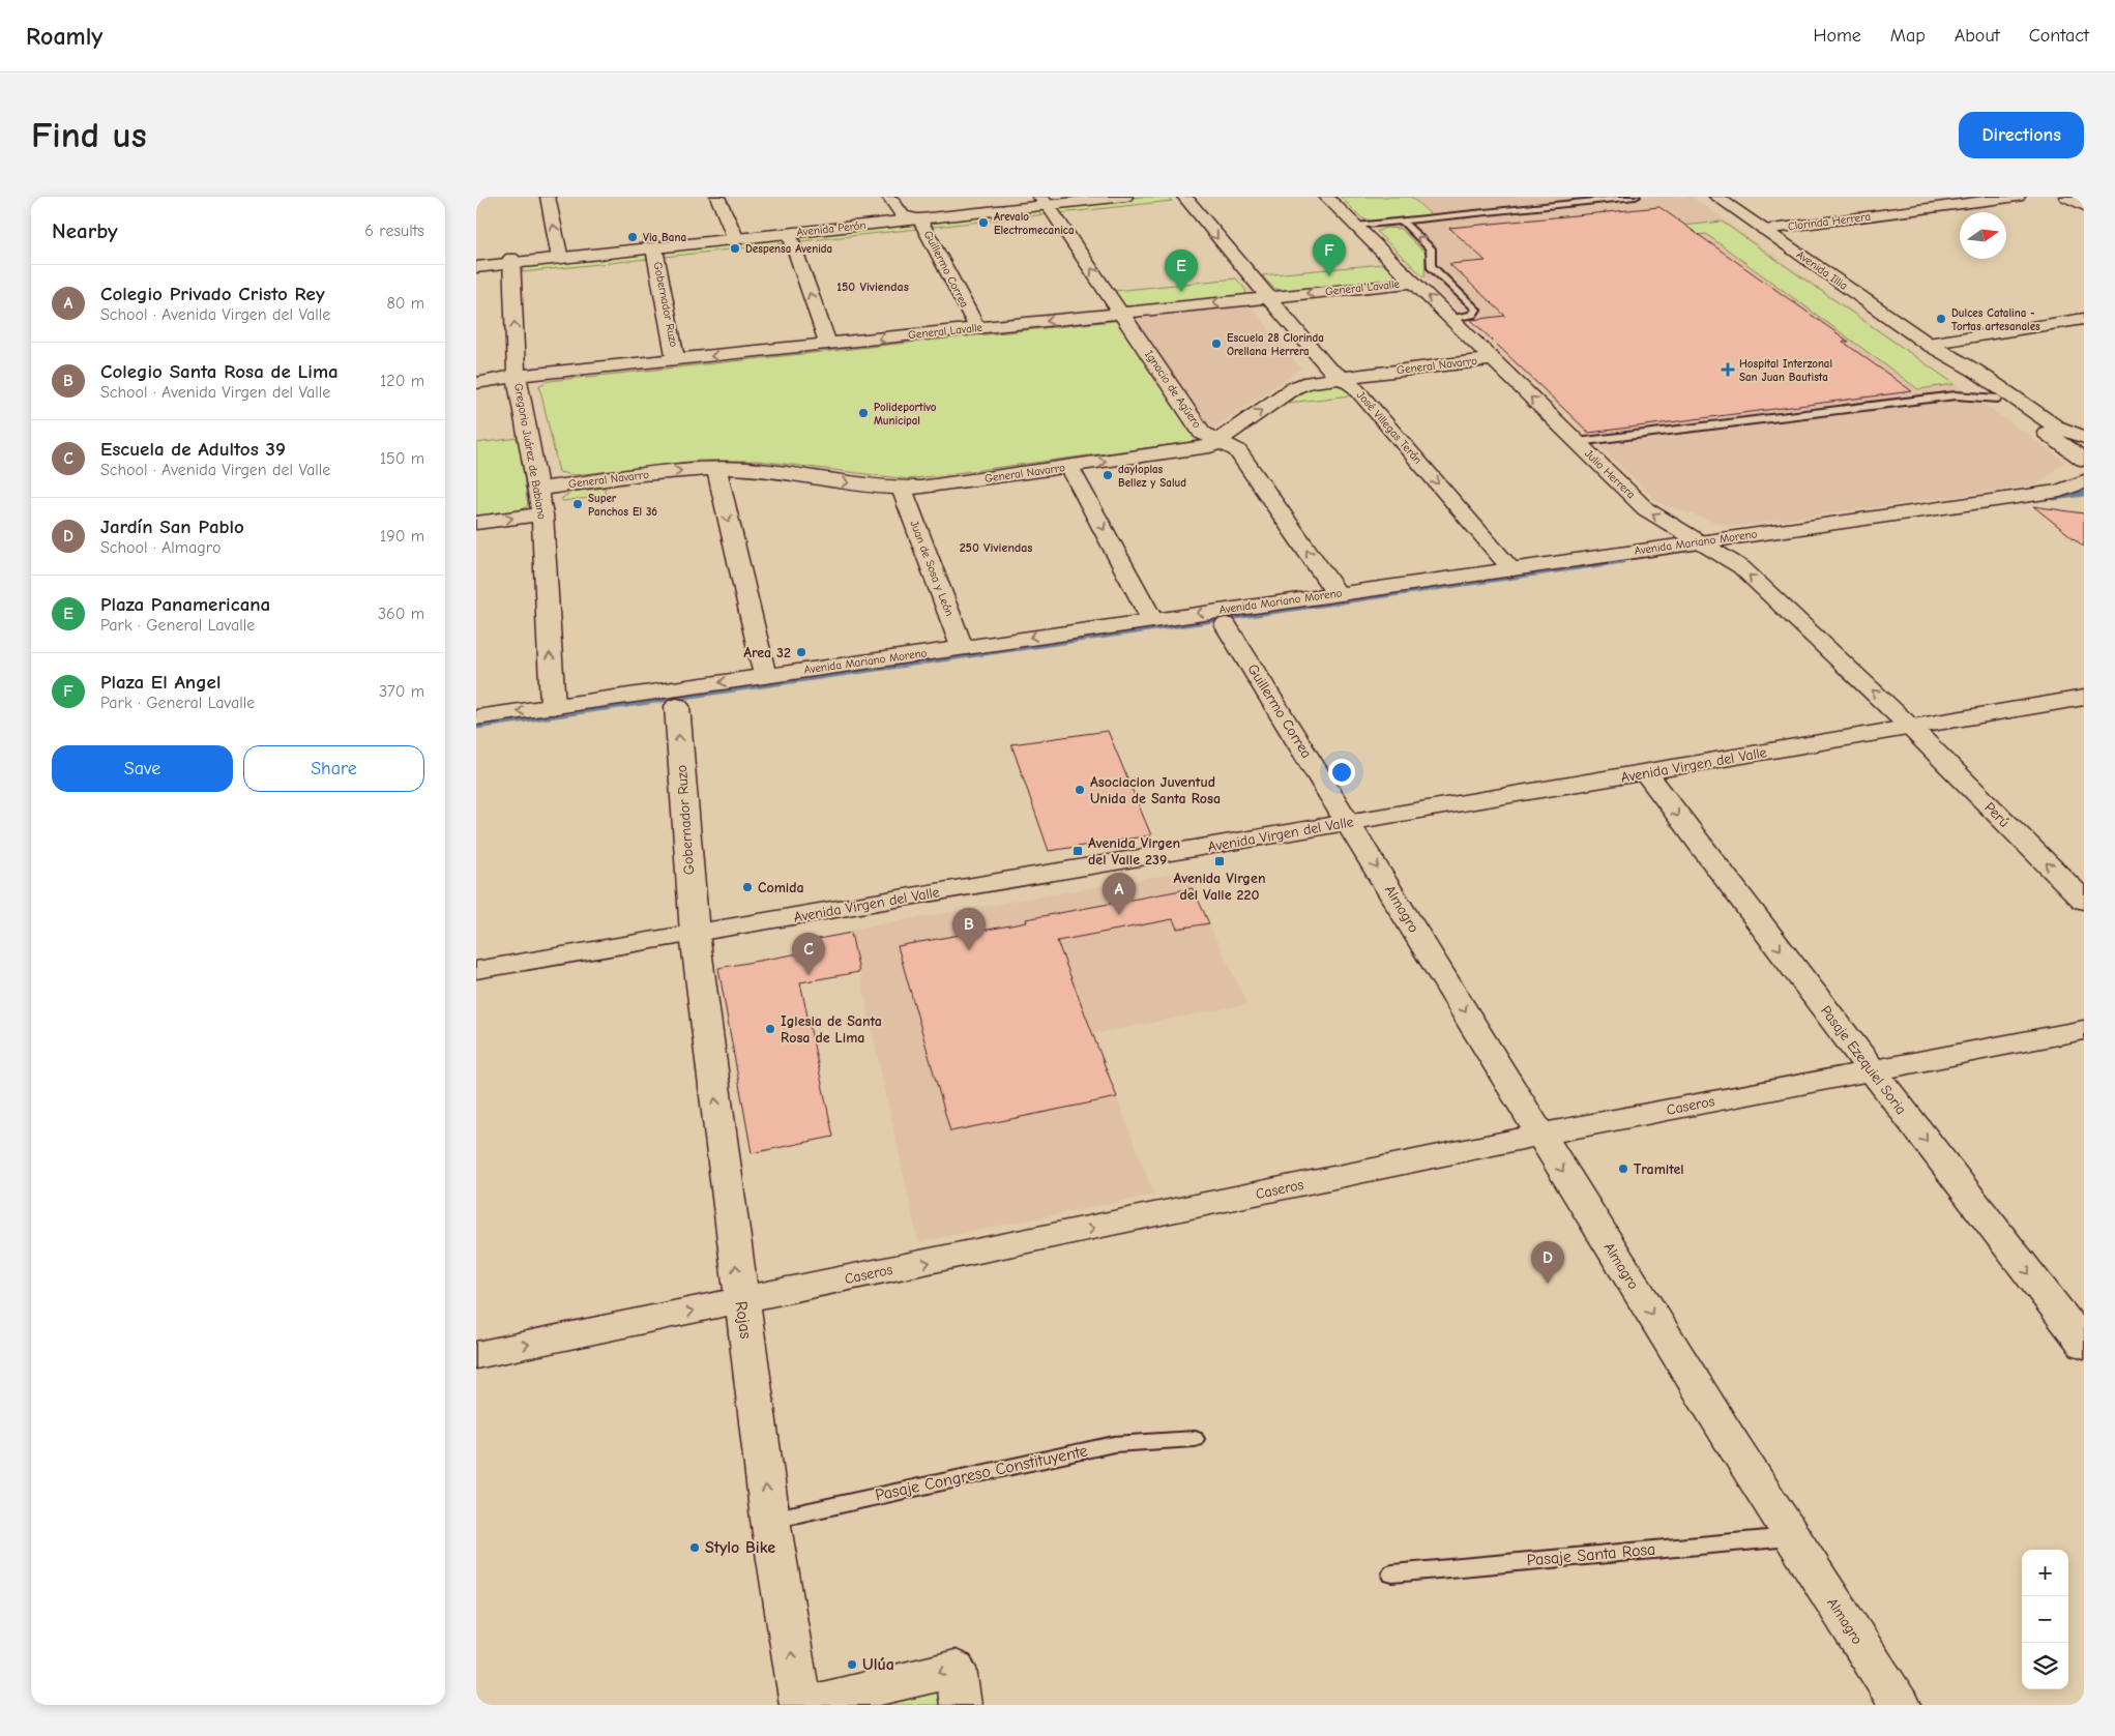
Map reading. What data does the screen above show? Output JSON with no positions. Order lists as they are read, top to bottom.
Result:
{
  "streets": {
    "street": [
      "Clorinda Herrera",
      "Avenida Perón",
      "Guillermo Correa",
      "Avenida Illia",
      "General Lavalle",
      "Gobernador Ruzo",
      "General Navarro",
      "Ignacio de Agüero",
      "José Villegas Terán",
      "Gregorio Juárez de Babiano",
      "Julio Herrera",
      "Avenida Mariano Moreno",
      "Juan de Sosa y León",
      "Avenida Virgen del Valle",
      "Perú",
      "Almagro",
      "Pasaje Ezequiel Soria",
      "Caseros",
      "Rojas"
    ],
    "lane": ["Pasaje Congreso Constituyente", "Pasaje Santa Rosa"]
  },
  "crossings": [
    ["Clorinda Herrera", "Avenida Illia"],
    ["Avenida Perón", "Guillermo Correa"],
    ["Avenida Perón", "Gobernador Ruzo"],
    ["Avenida Perón", "Ignacio de Agüero"],
    ["Avenida Perón", "Gregorio Juárez de Babiano"],
    ["Guillermo Correa", "General Lavalle"],
    ["Guillermo Correa", "Avenida Mariano Moreno"],
    ["Guillermo Correa", "Avenida Virgen del Valle"],
    ["Guillermo Correa", "Almagro"],
    ["General Lavalle", "Gobernador Ruzo"],
    ["General Lavalle", "Ignacio de Agüero"],
    ["General Lavalle", "José Villegas Terán"],
    ["General Lavalle", "Gregorio Juárez de Babiano"],
    ["General Lavalle", "Julio Herrera"],
    ["Gobernador Ruzo", "Avenida Mariano Moreno"],
    ["Gobernador Ruzo", "Avenida Virgen del Valle"],
    ["Gobernador Ruzo", "Rojas"],
    ["General Navarro", "Ignacio de Agüero"],
    ["General Navarro", "José Villegas Terán"],
    ["General Navarro", "Gregorio Juárez de Babiano"],
    ["General Navarro", "Julio Herrera"],
    ["General Navarro", "Juan de Sosa y León"],
    ["Ignacio de Agüero", "Avenida Mariano Moreno"],
    ["José Villegas Terán", "Avenida Mariano Moreno"],
    ["Gregorio Juárez de Babiano", "Avenida Mariano Moreno"],
    ["Julio Herrera", "Avenida Mariano Moreno"],
    ["Julio Herrera", "Avenida Virgen del Valle"],
    ["Julio Herrera", "Perú"],
    ["Avenida Mariano Moreno", "Juan de Sosa y León"],
    ["Avenida Virgen del Valle", "Perú"],
    ["Avenida Virgen del Valle", "Almagro"],
    ["Avenida Virgen del Valle", "Pasaje Ezequiel Soria"],
    ["Avenida Virgen del Valle", "Rojas"],
    ["Almagro", "Caseros"],
    ["Almagro", "Pasaje Santa Rosa"],
    ["Pasaje Ezequiel Soria", "Caseros"],
    ["Caseros", "Rojas"],
    ["Rojas", "Pasaje Congreso Constituyente"]
  ],
  "one_way": [
    "General Lavalle",
    "Gobernador Ruzo",
    "General Navarro",
    "Ignacio de Agüero",
    "José Villegas Terán",
    "Julio Herrera",
    "Perú",
    "Almagro",
    "Pasaje Ezequiel Soria",
    "Caseros",
    "Rojas"
  ],
  "districts": ["150 Viviendas", "250 Viviendas"],
  "places": {
    "other": [
      "Arevalo Electromecanica",
      "Via Bana",
      "Despensa Avenida",
      "Dulces Catalina - Tortas artesanales",
      "Escuela 28 Clorinda Orellana Herrera",
      "Polideportivo Municipal",
      "dayloplas Bellez y Salud",
      "Super Panchos El 36",
      "Area 32",
      "Asociacion Juventud Unida de Santa Rosa",
      "Comida",
      "Iglesia de Santa Rosa de Lima",
      "Tramitel",
      "Stylo Bike",
      "Ulúa"
    ],
    "health": ["Hospital Interzonal San Juan Bautista"],
    "transit": ["Avenida Virgen del Valle 239", "Avenida Virgen del Valle 220"]
  },
  "north": "right",
  "page": {
    "header": "Roamly",
    "nav": [
      "Home",
      "Map",
      "About",
      "Contact"
    ],
    "buttons": [
      "Directions",
      ["Save", "Share"]
    ],
    "title": "Find us",
    "heading": ["Nearby", "6 results"],
    "pins": [
      "F",
      "E",
      "A",
      "B",
      "C",
      "D"
    ],
    "list": [
      {
        "mark": "A",
        "name": "Colegio Privado Cristo Rey",
        "note": "School · Avenida Virgen del Valle",
        "value": "80 m"
      },
      {
        "mark": "B",
        "name": "Colegio Santa Rosa de Lima",
        "note": "School · Avenida Virgen del Valle",
        "value": "120 m"
      },
      {
        "mark": "C",
        "name": "Escuela de Adultos 39",
        "note": "School · Avenida Virgen del Valle",
        "value": "150 m"
      },
      {
        "mark": "D",
        "name": "Jardín San Pablo",
        "note": "School · Almagro",
        "value": "190 m"
      },
      {
        "mark": "E",
        "name": "Plaza Panamericana",
        "note": "Park · General Lavalle",
        "value": "360 m"
      },
      {
        "mark": "F",
        "name": "Plaza El Angel",
        "note": "Park · General Lavalle",
        "value": "370 m"
      }
    ],
    "map_buttons": ["+", "−"]
  }
}
